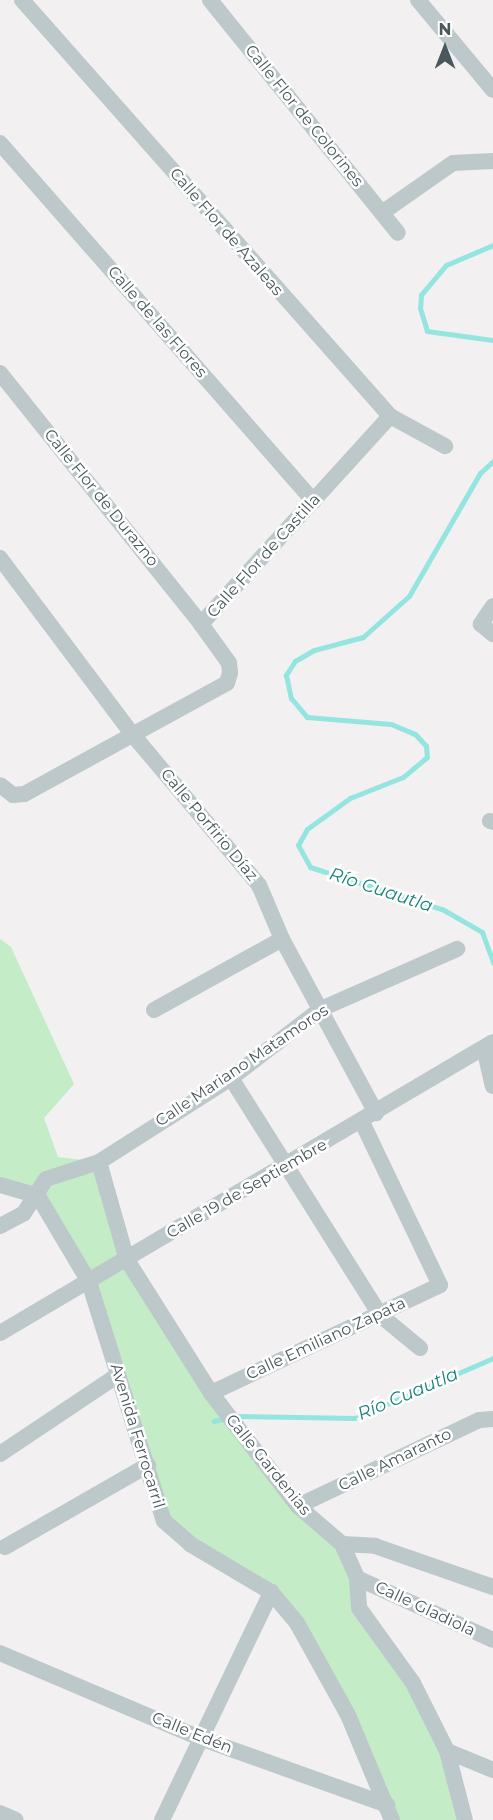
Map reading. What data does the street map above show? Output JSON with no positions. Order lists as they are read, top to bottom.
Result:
{
  "streets": {
    "street": [
      "Calle Flor de Colorines",
      "Calle Flor de Azaleas",
      "Calle de las Flores",
      "Calle Flor de Durazno",
      "Calle Flor de Castilla",
      "Calle Porfirio Díaz",
      "Calle Mariano Matamoros",
      "Calle 19 de Septiembre",
      "Calle Emiliano Zapata",
      "Avenida Ferrocarril",
      "Calle Amaranto",
      "Calle Gardenias",
      "Calle Gladiola",
      "Calle Edén"
    ]
  },
  "crossings": [
    ["Calle Flor de Azaleas", "Calle Flor de Castilla"],
    ["Calle de las Flores", "Calle Flor de Castilla"],
    ["Calle Flor de Durazno", "Calle Flor de Castilla"],
    ["Calle Flor de Castilla", "Calle Porfirio Díaz"],
    ["Calle Porfirio Díaz", "Calle Mariano Matamoros"],
    ["Calle Porfirio Díaz", "Calle 19 de Septiembre"],
    ["Calle Porfirio Díaz", "Calle Emiliano Zapata"],
    ["Calle Mariano Matamoros", "Avenida Ferrocarril"],
    ["Calle 19 de Septiembre", "Avenida Ferrocarril"],
    ["Calle 19 de Septiembre", "Calle Gardenias"],
    ["Calle Emiliano Zapata", "Calle Gardenias"],
    ["Avenida Ferrocarril", "Calle Edén"],
    ["Calle Amaranto", "Calle Gardenias"],
    ["Calle Gardenias", "Calle Gladiola"]
  ],
  "water": ["Río Cuautla"],
  "north": "top"
}
